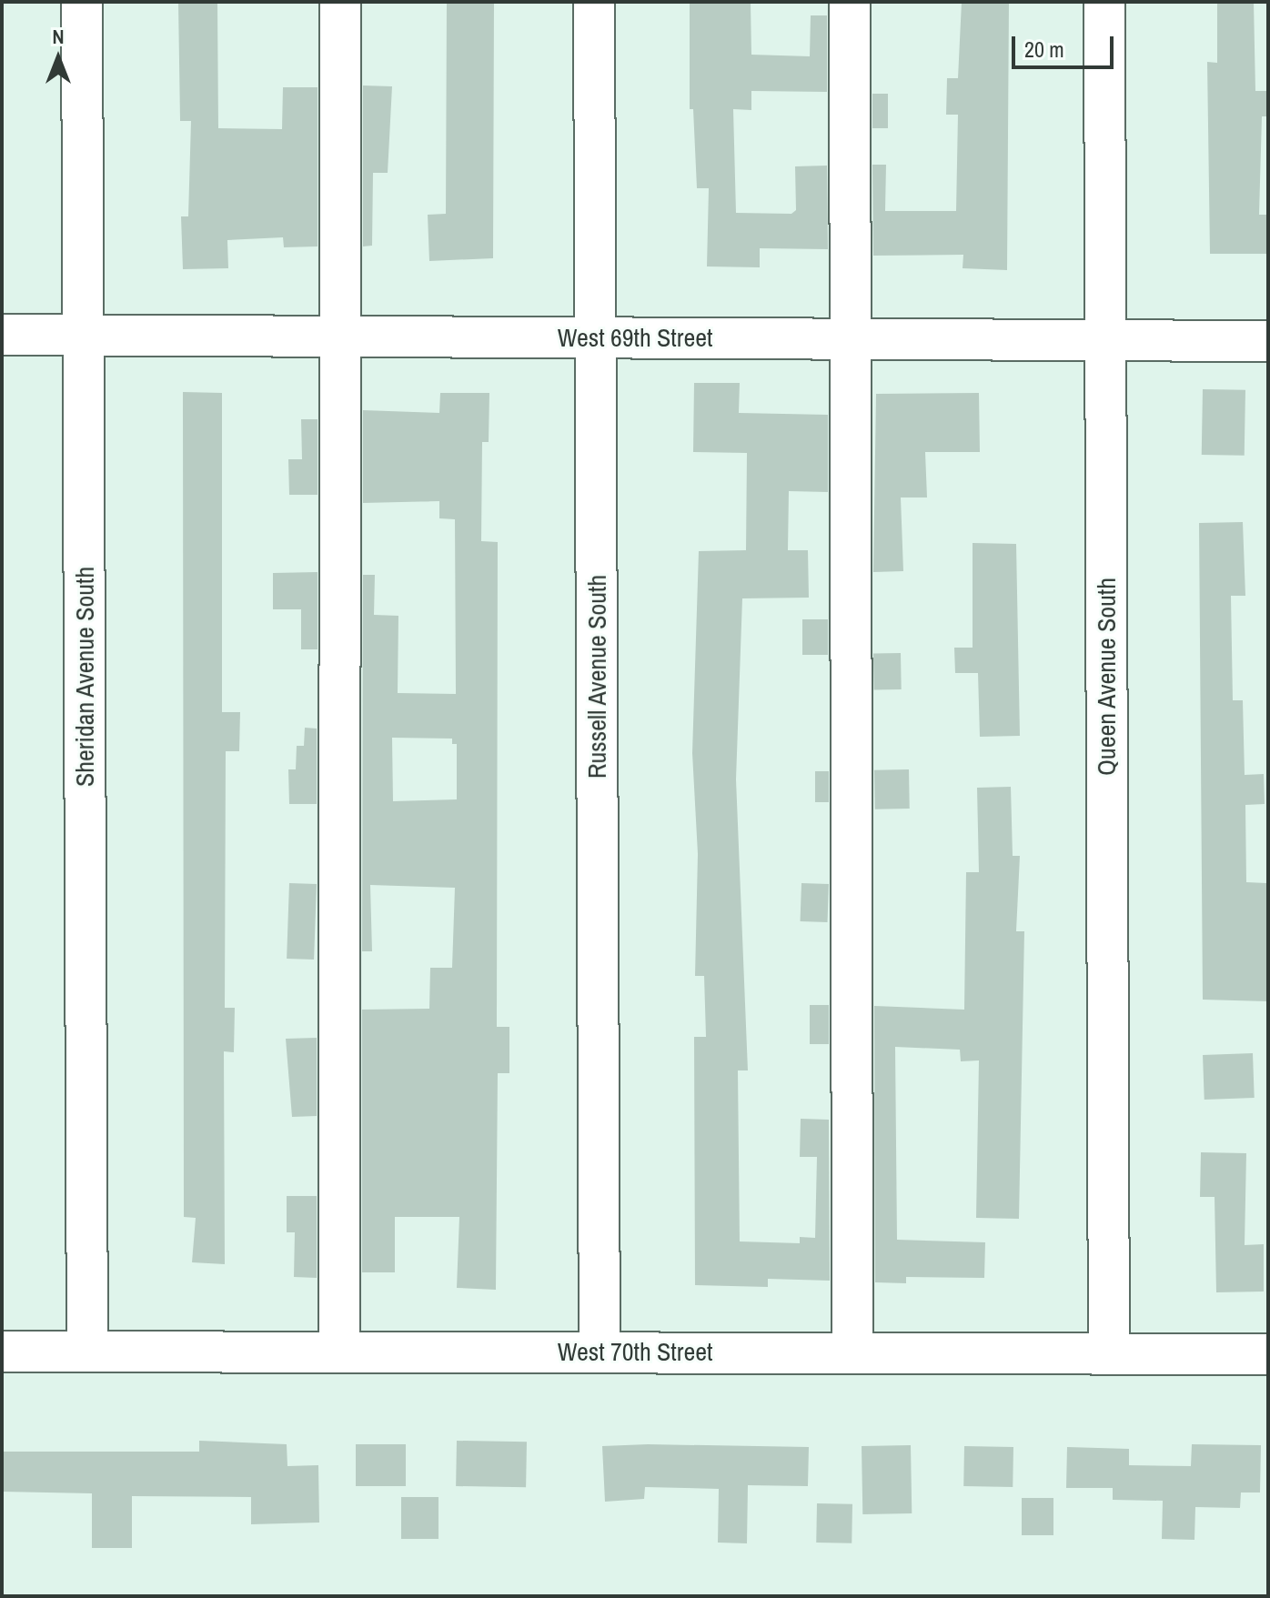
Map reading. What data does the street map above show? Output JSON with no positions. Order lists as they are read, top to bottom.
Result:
{
  "streets": {
    "street": [
      "West 69th Street",
      "Sheridan Avenue South",
      "Russell Avenue South",
      "Queen Avenue South",
      "West 70th Street"
    ]
  },
  "crossings": [
    ["West 69th Street", "Sheridan Avenue South"],
    ["West 69th Street", "Russell Avenue South"],
    ["West 69th Street", "Queen Avenue South"],
    ["Sheridan Avenue South", "West 70th Street"],
    ["Russell Avenue South", "West 70th Street"],
    ["Queen Avenue South", "West 70th Street"]
  ],
  "scale_bar": "20 m",
  "north": "top"
}
